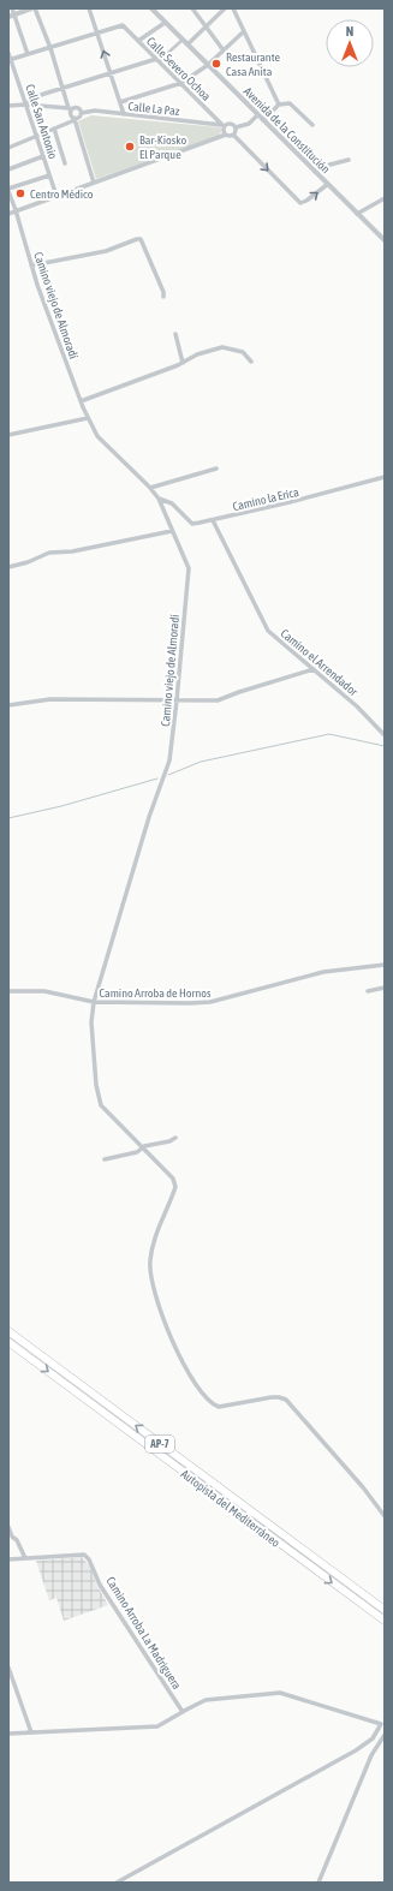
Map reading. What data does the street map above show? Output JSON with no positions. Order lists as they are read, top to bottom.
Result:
{
  "streets": {
    "highway": ["AP-7", "Autopista del Mediterráneo"],
    "street": [
      "Calle Severo Ochoa",
      "Calle La Paz",
      "Calle San Antonio",
      "Avenida de la Constitución",
      "Camino viejo de Almoradí",
      "Camino la Erica",
      "Camino el Arrendador",
      "Camino Arroba de Hornos",
      "Camino Arroba La Madriguera"
    ]
  },
  "crossings": [
    ["Calle Severo Ochoa", "Calle La Paz"],
    ["Camino viejo de Almoradí", "Camino la Erica"],
    ["Camino viejo de Almoradí", "Camino Arroba de Hornos"],
    ["Camino la Erica", "Camino el Arrendador"]
  ],
  "places": ["Restaurante Casa Anita", "Bar-Kiosko El Parque", "Centro Médico"],
  "north": "top"
}
